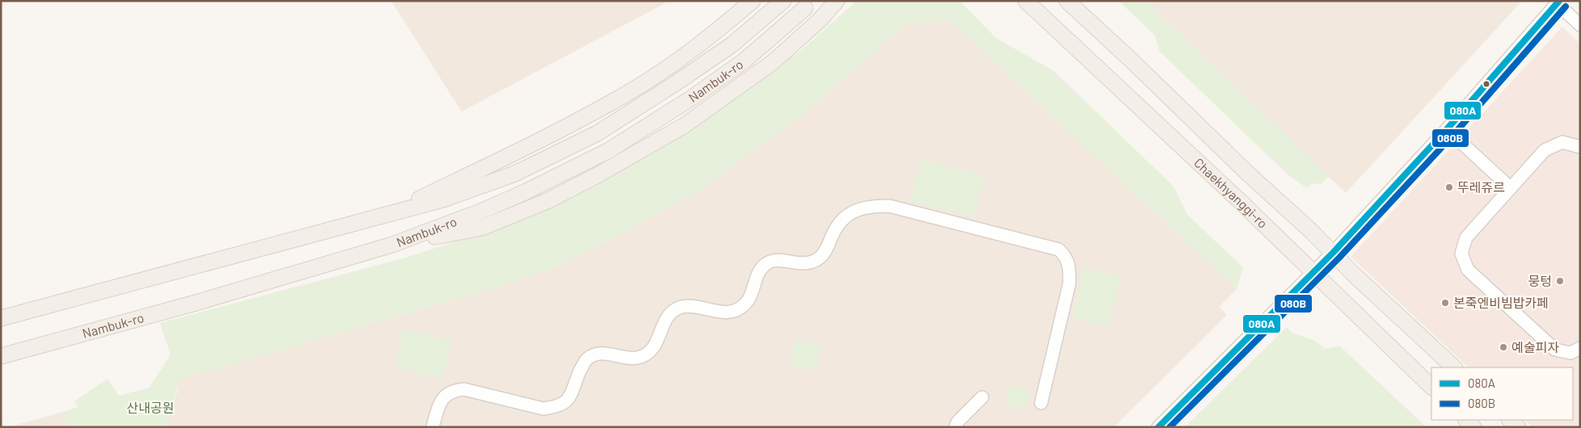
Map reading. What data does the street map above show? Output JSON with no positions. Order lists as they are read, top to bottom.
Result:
{
  "streets": {
    "main road": ["Nambuk-ro", "Chaekhyanggi-ro"]
  },
  "parks": ["산내공원"],
  "places": [
    "뚜레쥬르",
    "뭉텅",
    "본죽엔비빔밥카페",
    "예술피자"
  ],
  "lines": ["transit line 080A", "transit line 080B"],
  "legend": ["080A", "080B"]
}
